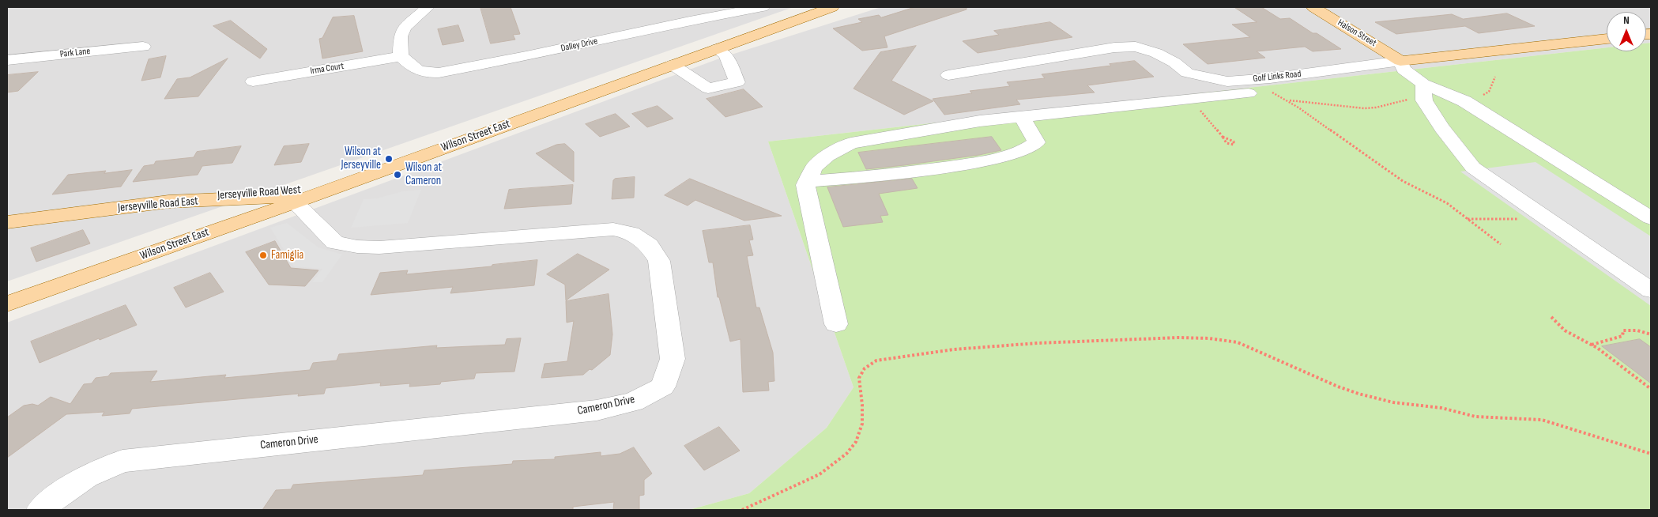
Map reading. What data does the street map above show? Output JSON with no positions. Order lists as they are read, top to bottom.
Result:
{
  "streets": {
    "main road": [
      "Halson Street",
      "Golf Links Road",
      "Wilson Street East",
      "Jerseyville Road West",
      "Jerseyville Road East"
    ],
    "street": [
      "Dalley Drive",
      "Park Lane",
      "Irma Court",
      "Cameron Drive"
    ]
  },
  "crossings": [
    ["Halson Street", "Golf Links Road"],
    ["Dalley Drive", "Irma Court"],
    ["Wilson Street East", "Jerseyville Road West"],
    ["Wilson Street East", "Jerseyville Road East"],
    ["Wilson Street East", "Cameron Drive"],
    ["Jerseyville Road West", "Jerseyville Road East"],
    ["Jerseyville Road West", "Cameron Drive"],
    ["Jerseyville Road East", "Cameron Drive"]
  ],
  "places": ["Wilson at Jerseyville", "Wilson at Cameron", "Famiglia"],
  "north": "top"
}
